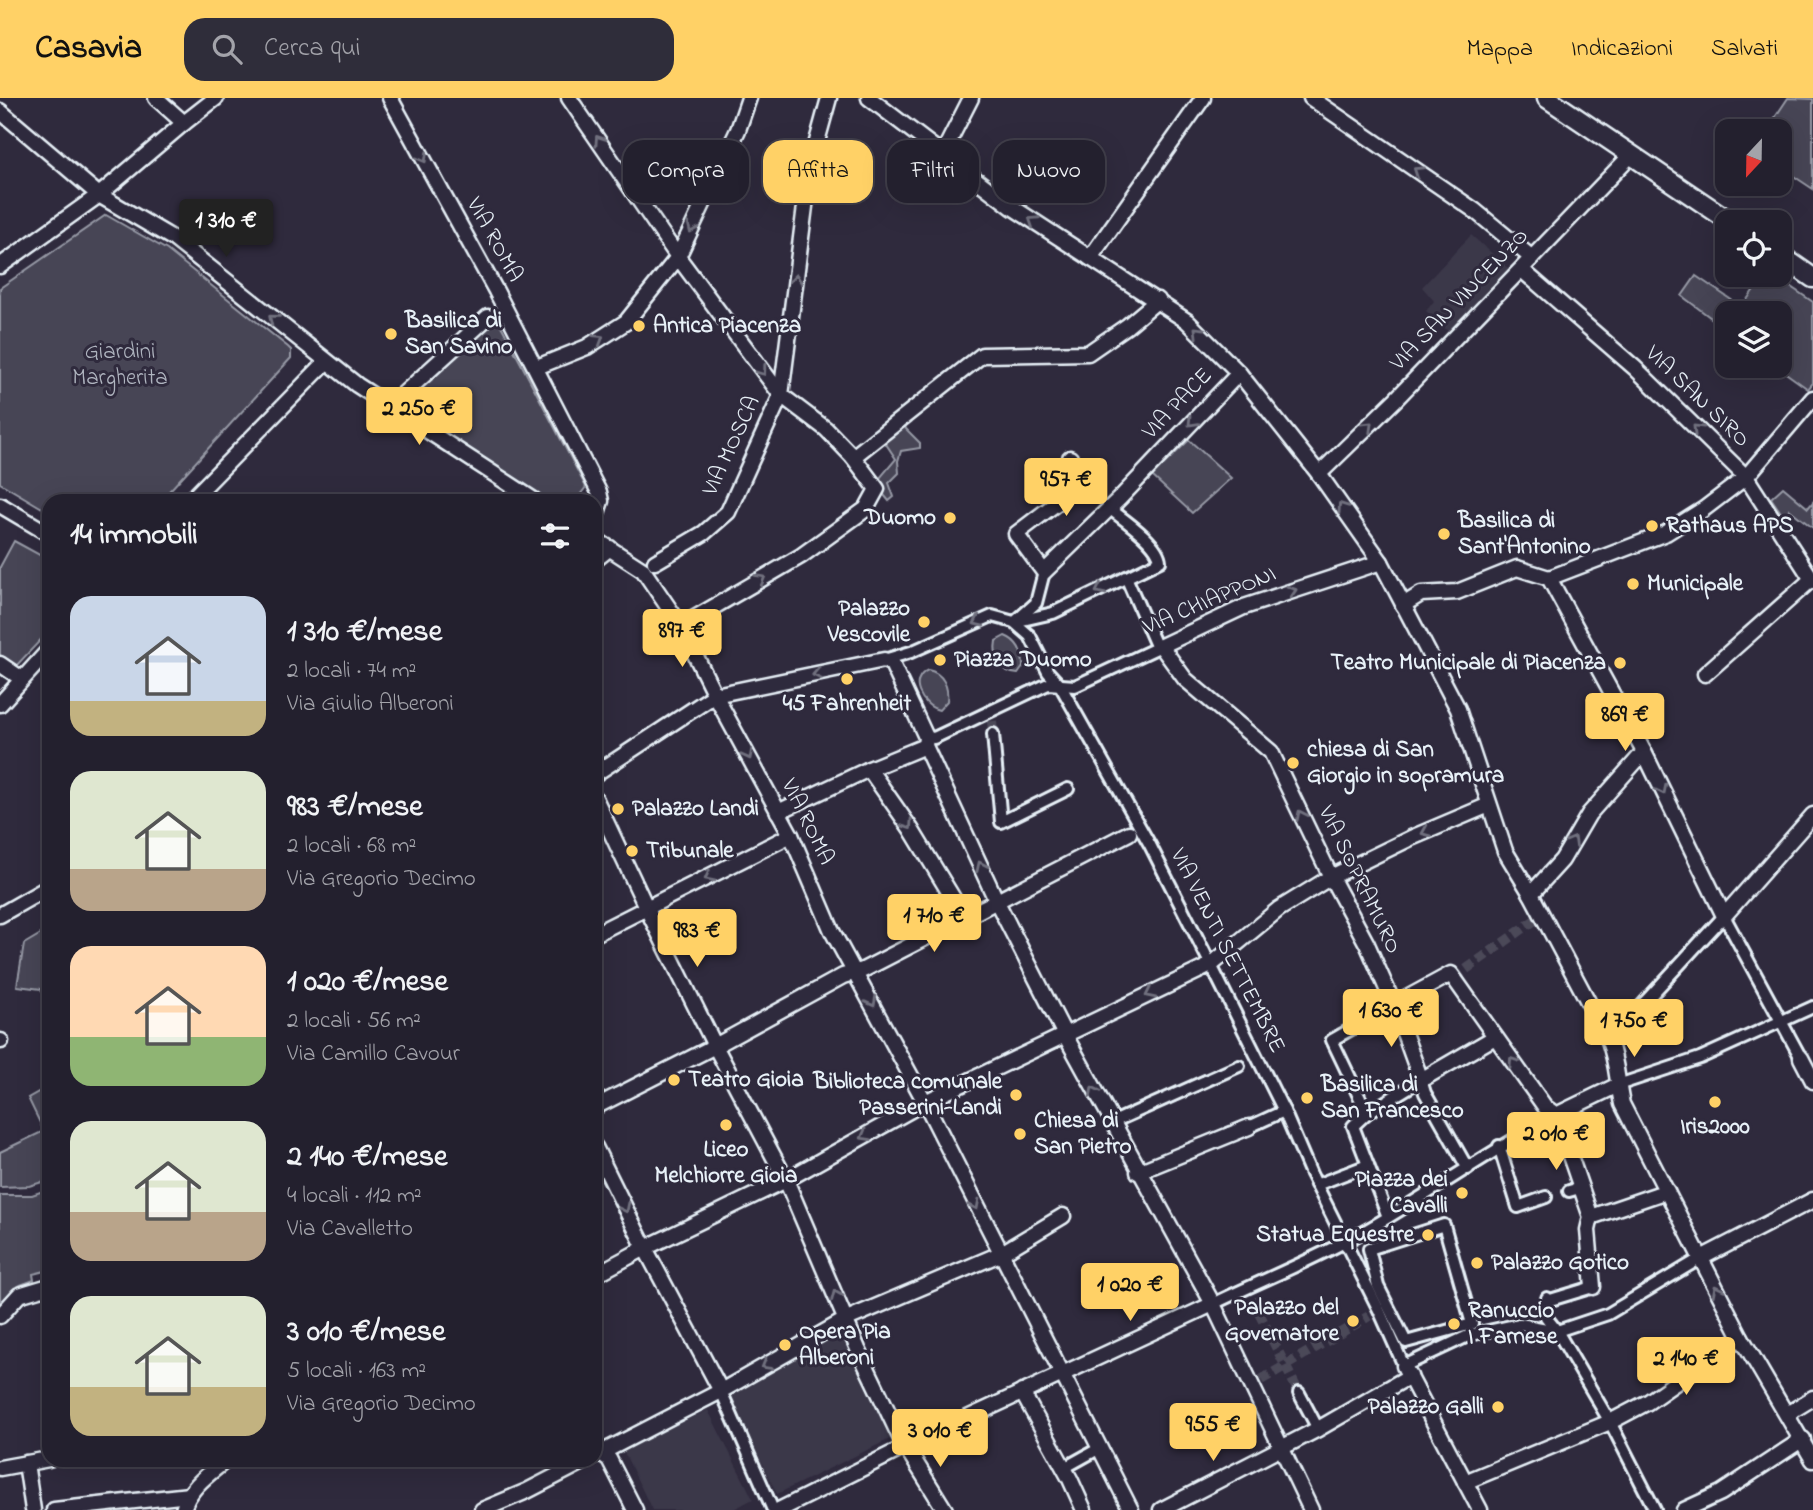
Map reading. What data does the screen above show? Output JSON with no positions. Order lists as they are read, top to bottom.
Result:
{
  "streets": {
    "street": [
      "VIA ROMA",
      "VIA SAN VINCENZO",
      "VIA SAN SIRO",
      "VIA PACE",
      "VIA MOSCA",
      "VIA CHIAPPONI",
      "VIA SOPRAMURO",
      "VIA VENTI SETTEMBRE"
    ]
  },
  "crossings": [
    ["VIA SAN VINCENZO", "VIA SAN SIRO"],
    ["VIA CHIAPPONI", "VIA SOPRAMURO"],
    ["VIA CHIAPPONI", "VIA VENTI SETTEMBRE"]
  ],
  "one_way": [
    "VIA ROMA",
    "VIA SAN VINCENZO",
    "VIA SAN SIRO",
    "VIA CHIAPPONI",
    "VIA SOPRAMURO"
  ],
  "parks": ["Giardini Margherita"],
  "places": [
    "Antica Piacenza",
    "Basilica di San Savino",
    "Duomo",
    "Rathaus APS",
    "Basilica di Sant'Antonino",
    "Municipale",
    "Palazzo Vescovile",
    "Piazza Duomo",
    "Teatro Municipale di Piacenza",
    "45 Fahrenheit",
    "chiesa di San Giorgio in sopramura",
    "Palazzo Landi",
    "Tribunale",
    "Teatro Gioia",
    "Biblioteca comunale Passerini-Landi",
    "Basilica di San Francesco",
    "Iris2000",
    "Liceo Melchiorre Gioia",
    "Chiesa di San Pietro",
    "Piazza dei Cavalli",
    "Statua Equestre",
    "Palazzo Gotico",
    "Palazzo del Governatore",
    "Ranuccio I Farnese",
    "Opera Pia Alberoni",
    "Palazzo Galli"
  ],
  "north": "bottom",
  "page": {
    "header": "Casavia",
    "search": "Cerca qui",
    "nav": ["Mappa", "Indicazioni", "Salvati"],
    "chip": [
      "Compra",
      "Affitta",
      "Filtri",
      "Nuovo"
    ],
    "price": [
      "1 310 €",
      "2 250 €",
      "957 €",
      "897 €",
      "869 €",
      "1 710 €",
      "983 €",
      "1 630 €",
      "1 750 €",
      "2 010 €",
      "1 020 €",
      "2 140 €",
      "955 €",
      "3 010 €"
    ],
    "heading": "14 immobili",
    "list": [
      {
        "name": "1 310 €/mese",
        "note": "2 locali · 74 m² · Via Giulio Alberoni"
      },
      {
        "name": "983 €/mese",
        "note": "2 locali · 68 m² · Via Gregorio Decimo"
      },
      {
        "name": "1 020 €/mese",
        "note": "2 locali · 56 m² · Via Camillo Cavour"
      },
      {
        "name": "2 140 €/mese",
        "note": "4 locali · 112 m² · Via Cavalletto"
      },
      {
        "name": "3 010 €/mese",
        "note": "5 locali · 163 m² · Via Gregorio Decimo"
      }
    ]
  }
}
